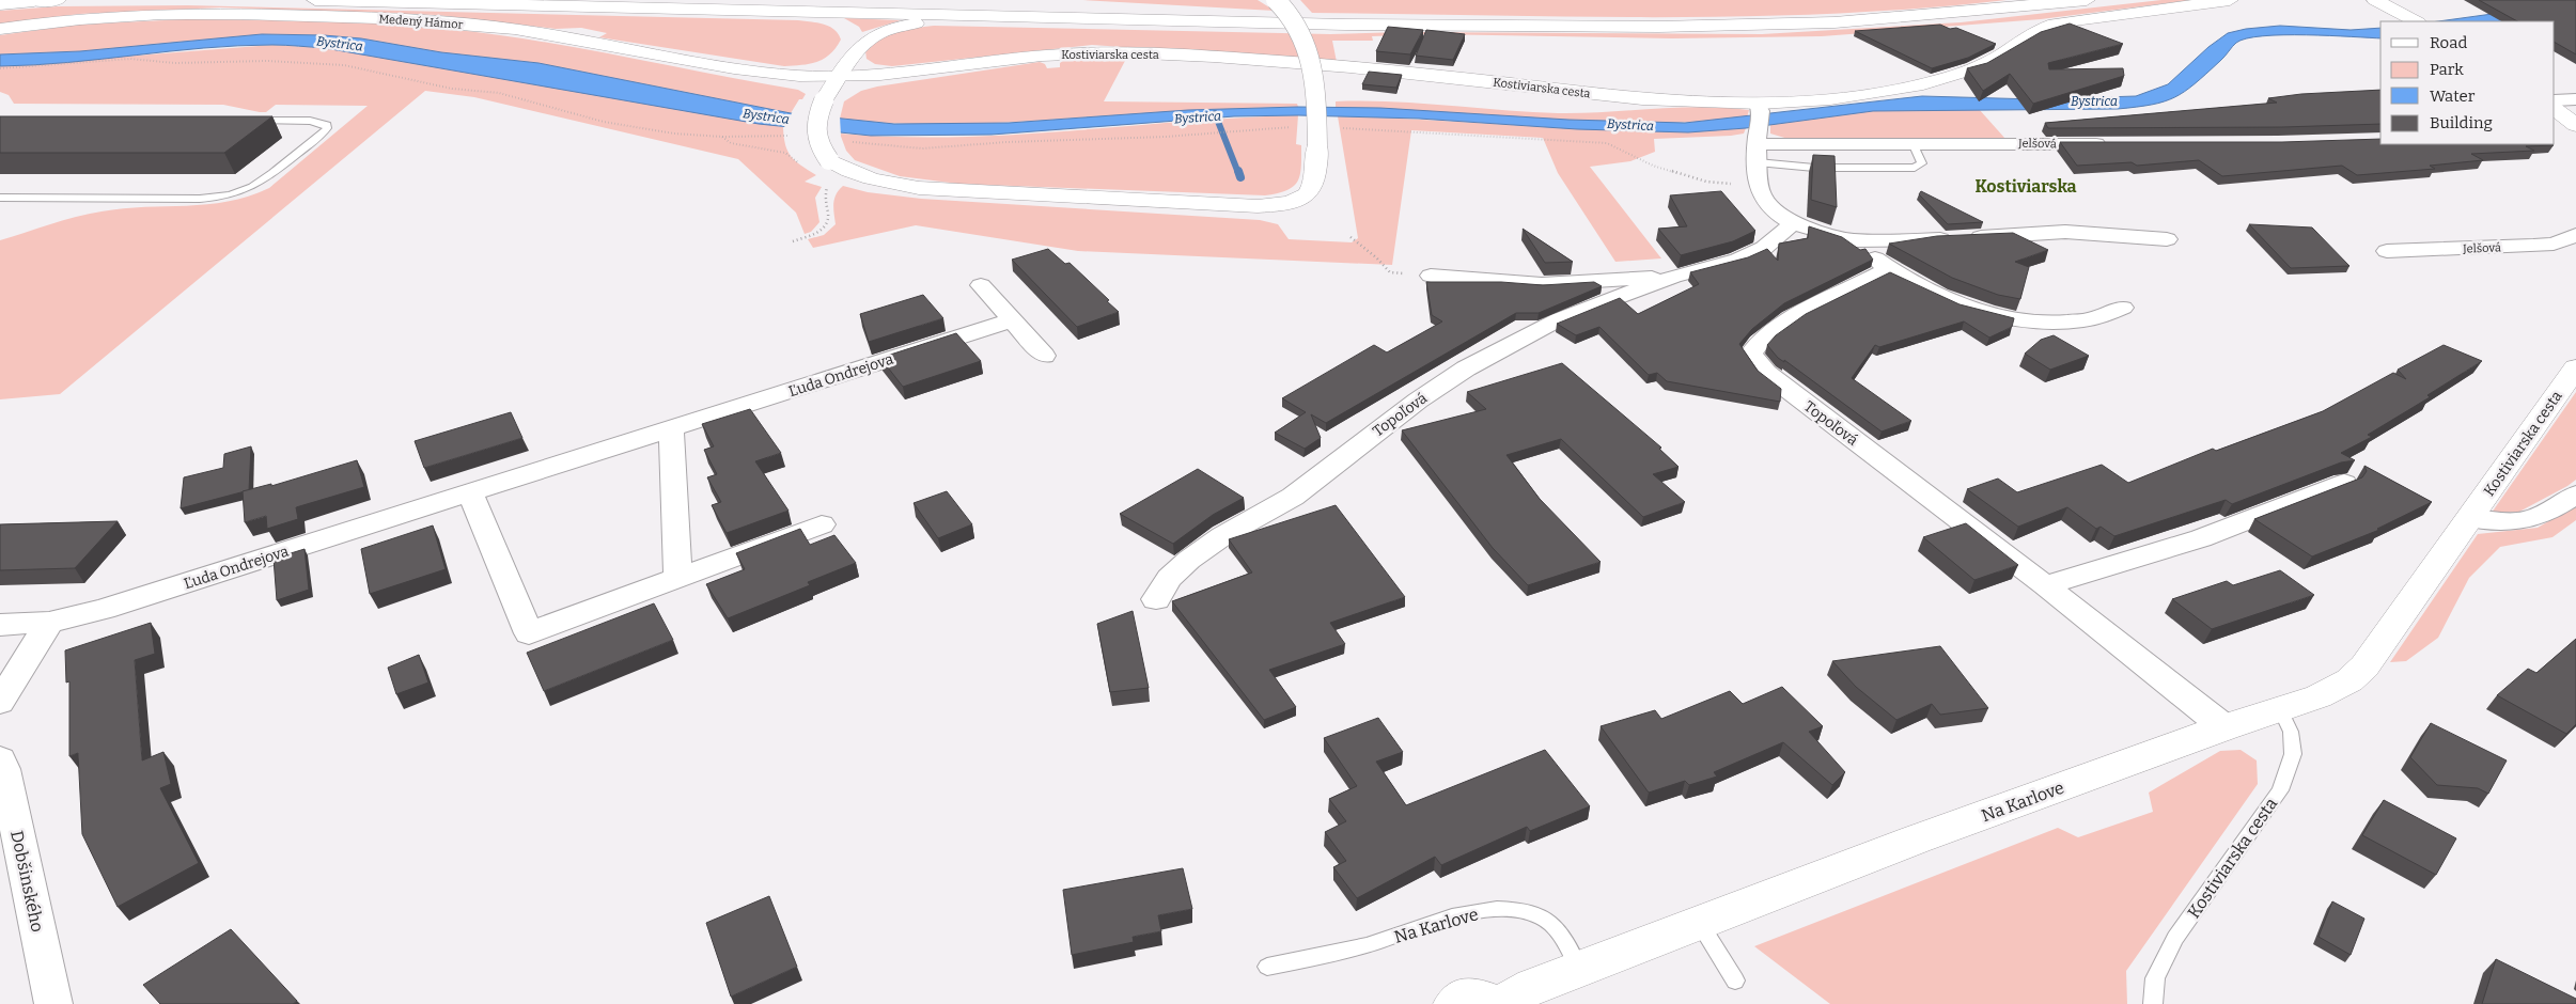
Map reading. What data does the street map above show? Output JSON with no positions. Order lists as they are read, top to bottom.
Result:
{
  "streets": {
    "main road": ["Medený Hámor", "Kostiviarska cesta", "Na Karlove"],
    "street": [
      "Jelšová",
      "Ľuda Ondrejova",
      "Topoľová",
      "Dobšinského"
    ]
  },
  "crossings": [
    ["Medený Hámor", "Kostiviarska cesta"],
    ["Kostiviarska cesta", "Na Karlove"]
  ],
  "districts": ["Kostiviarska"],
  "water": ["Bystrica"],
  "legend": [
    "Road",
    "Park",
    "Water",
    "Building"
  ]
}
